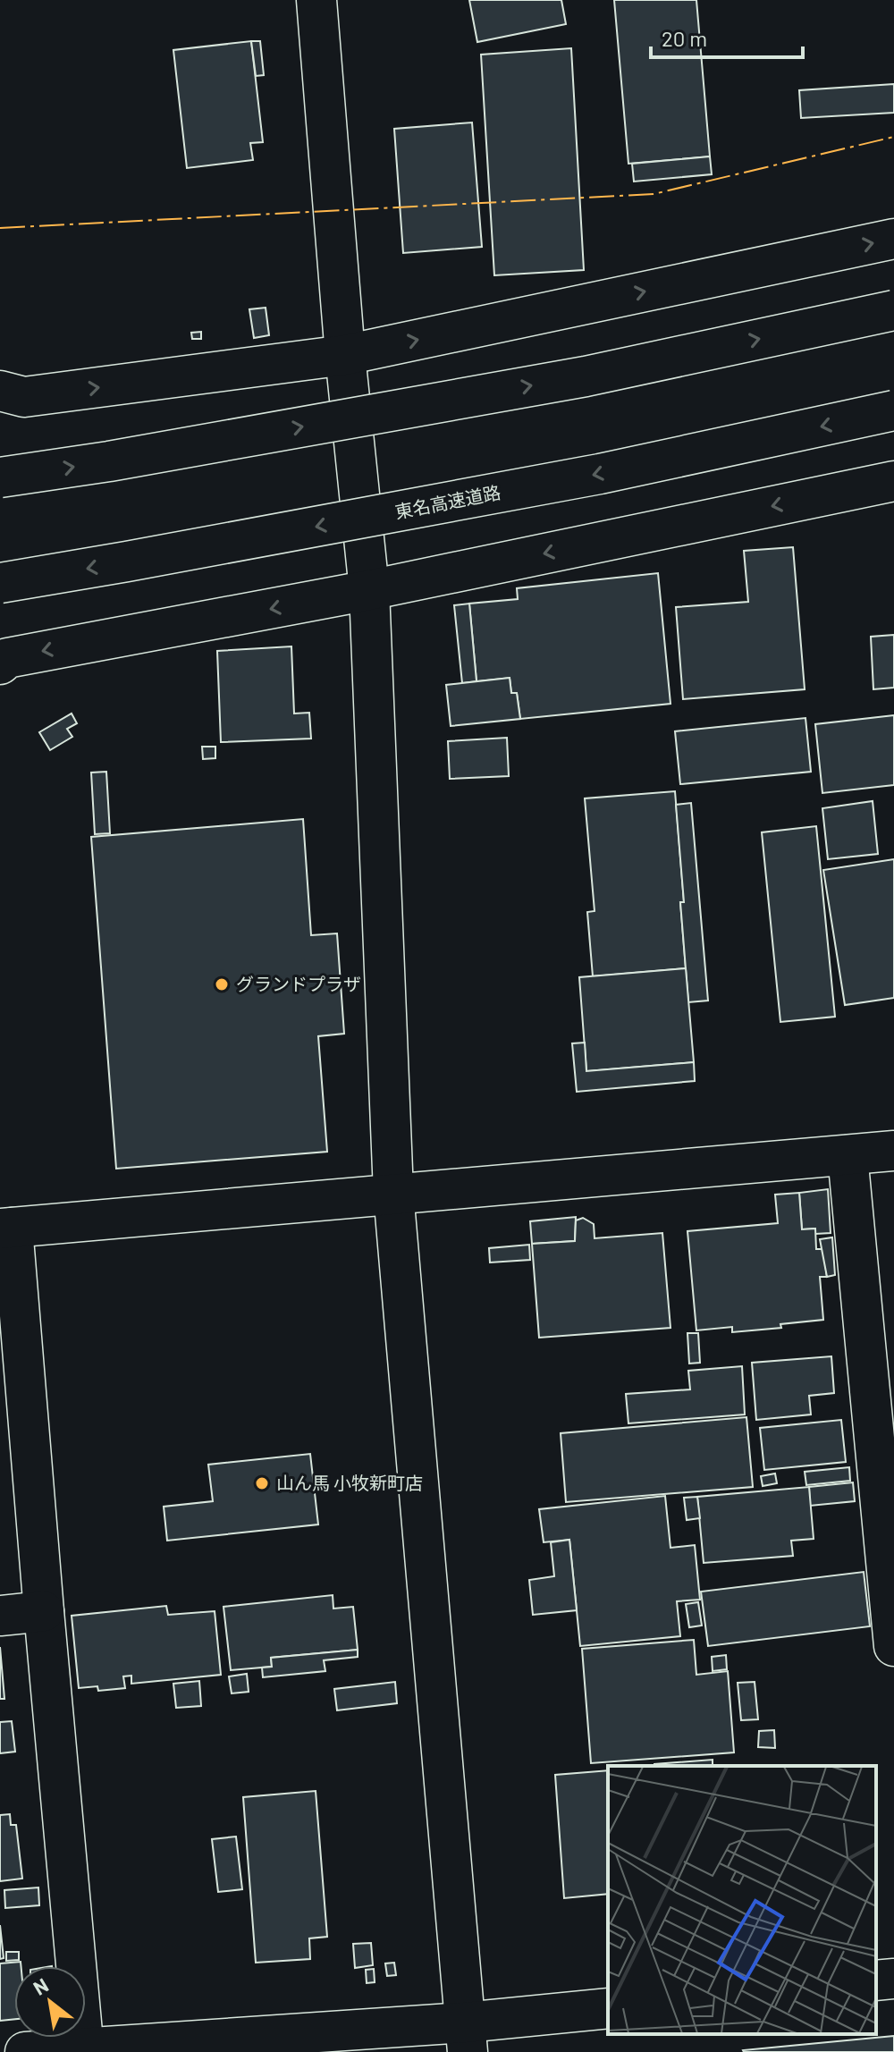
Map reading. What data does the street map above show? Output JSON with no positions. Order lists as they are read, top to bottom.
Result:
{
  "streets": {
    "main road": ["東名高速道路"]
  },
  "places": ["グランドプラザ", "山ん馬 小牧新町店"],
  "scale_bar": "20 m",
  "north": "top left"
}
